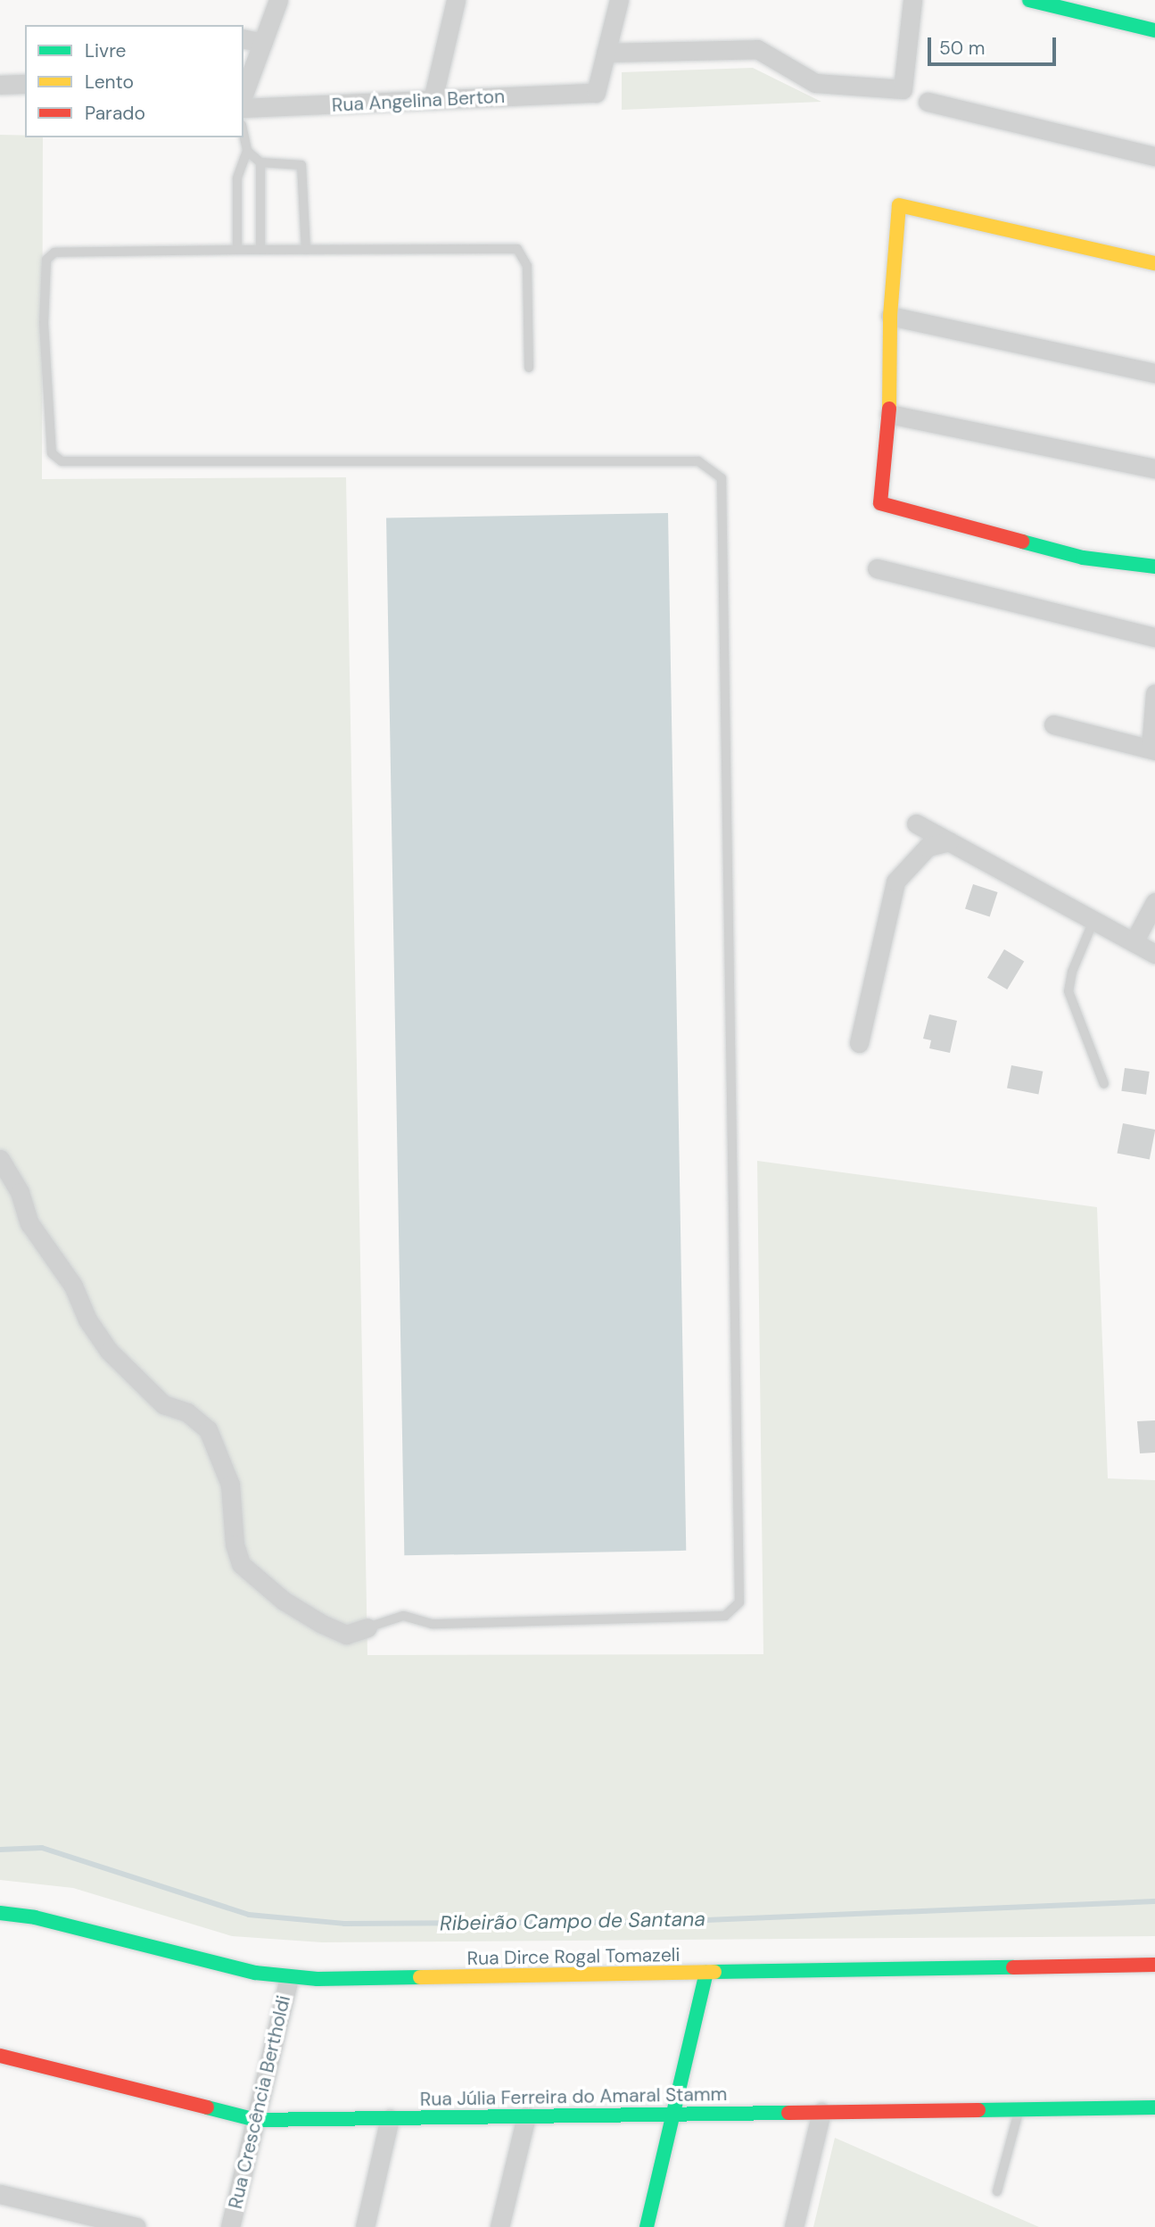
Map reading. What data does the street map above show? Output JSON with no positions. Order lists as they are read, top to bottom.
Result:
{
  "streets": {
    "street": [
      "Rua Angelina Berton",
      "Rua Dirce Rogal Tomazeli",
      "Rua Júlia Ferreira do Amaral Stamm",
      "Rua Crescência Bertholdi"
    ]
  },
  "crossings": [
    ["Rua Dirce Rogal Tomazeli", "Rua Crescência Bertholdi"],
    ["Rua Júlia Ferreira do Amaral Stamm", "Rua Crescência Bertholdi"]
  ],
  "water": ["Ribeirão Campo de Santana"],
  "legend": ["Livre", "Lento", "Parado"],
  "scale_bar": "50 m"
}
